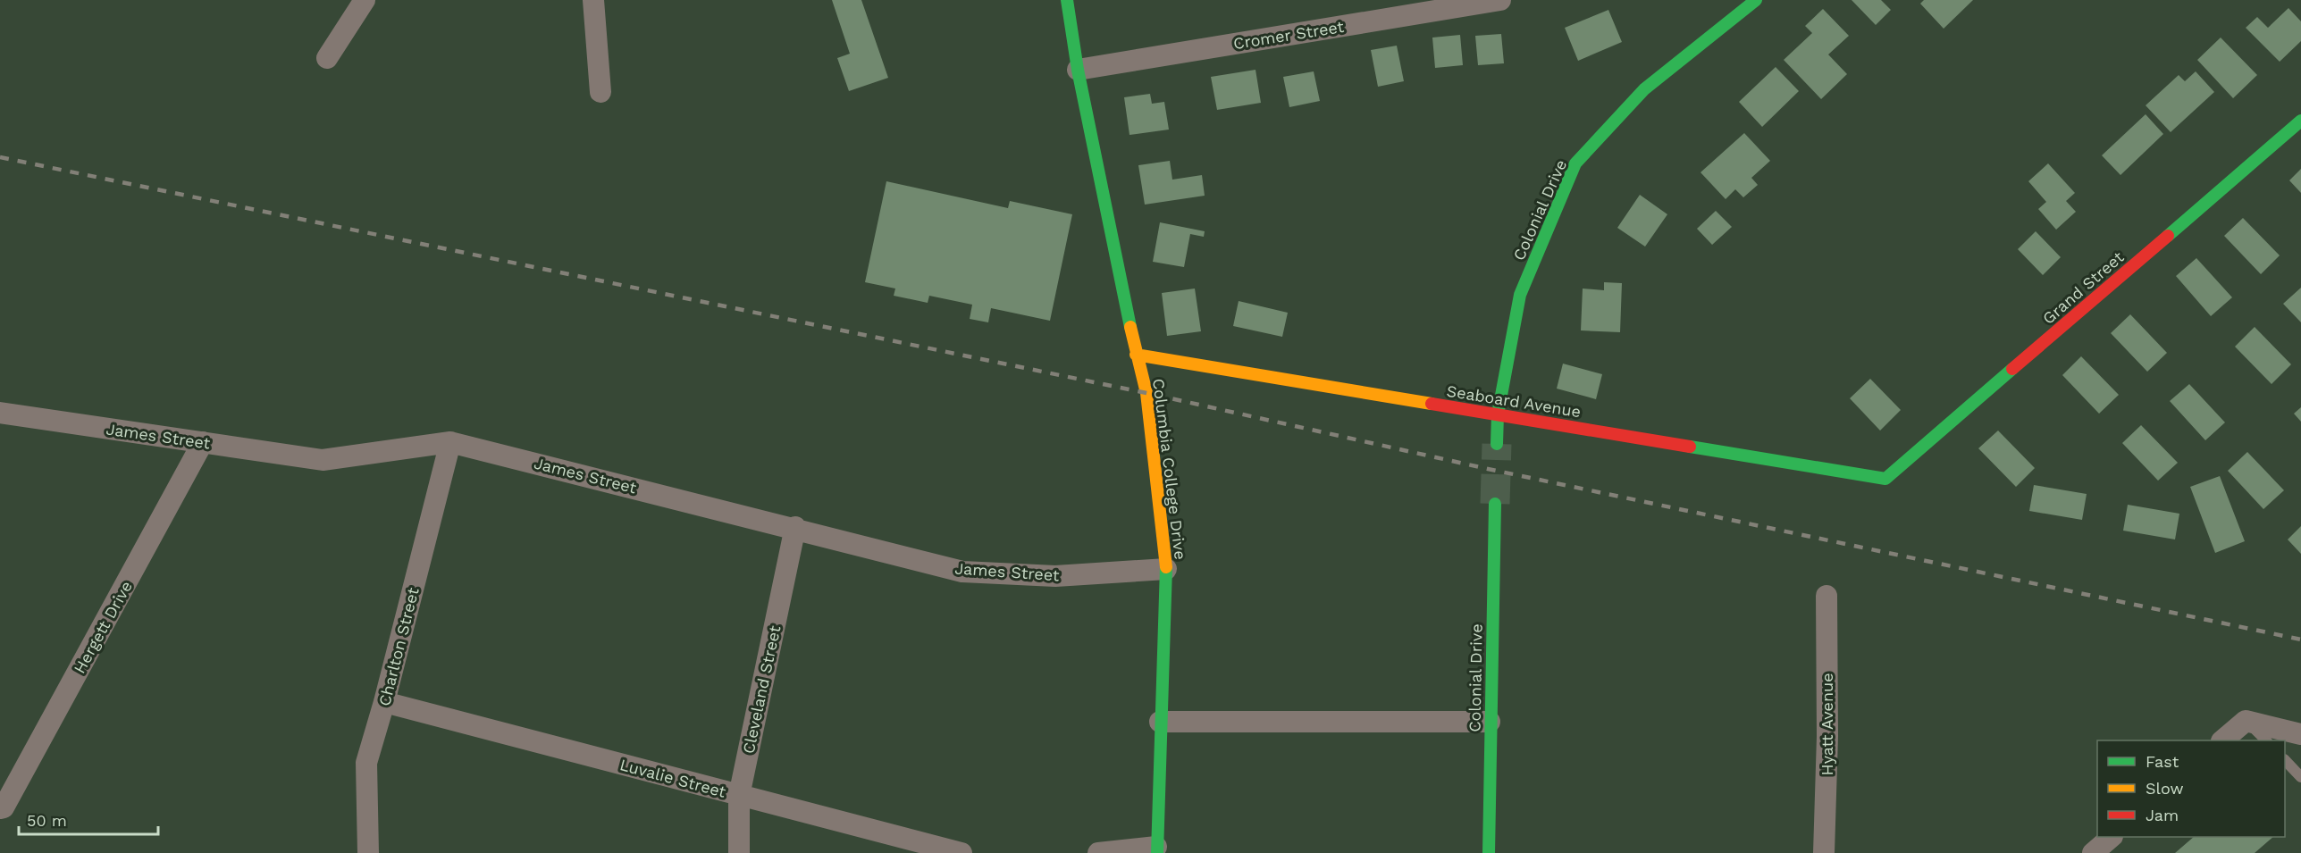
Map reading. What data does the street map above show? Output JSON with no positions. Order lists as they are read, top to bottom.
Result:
{
  "streets": {
    "street": [
      "Cromer Street",
      "Colonial Drive",
      "Grand Street",
      "Seaboard Avenue",
      "James Street",
      "Columbia College Drive",
      "Hergett Drive",
      "Charlton Street",
      "Cleveland Street",
      "Hyatt Avenue",
      "Luvalie Street"
    ]
  },
  "crossings": [
    ["Cromer Street", "Columbia College Drive"],
    ["Colonial Drive", "Seaboard Avenue"],
    ["Grand Street", "Seaboard Avenue"],
    ["Seaboard Avenue", "Columbia College Drive"],
    ["James Street", "Columbia College Drive"],
    ["James Street", "Hergett Drive"],
    ["James Street", "Charlton Street"],
    ["James Street", "Cleveland Street"],
    ["Charlton Street", "Luvalie Street"],
    ["Cleveland Street", "Luvalie Street"]
  ],
  "legend": ["Fast", "Slow", "Jam"],
  "scale_bar": "50 m"
}
